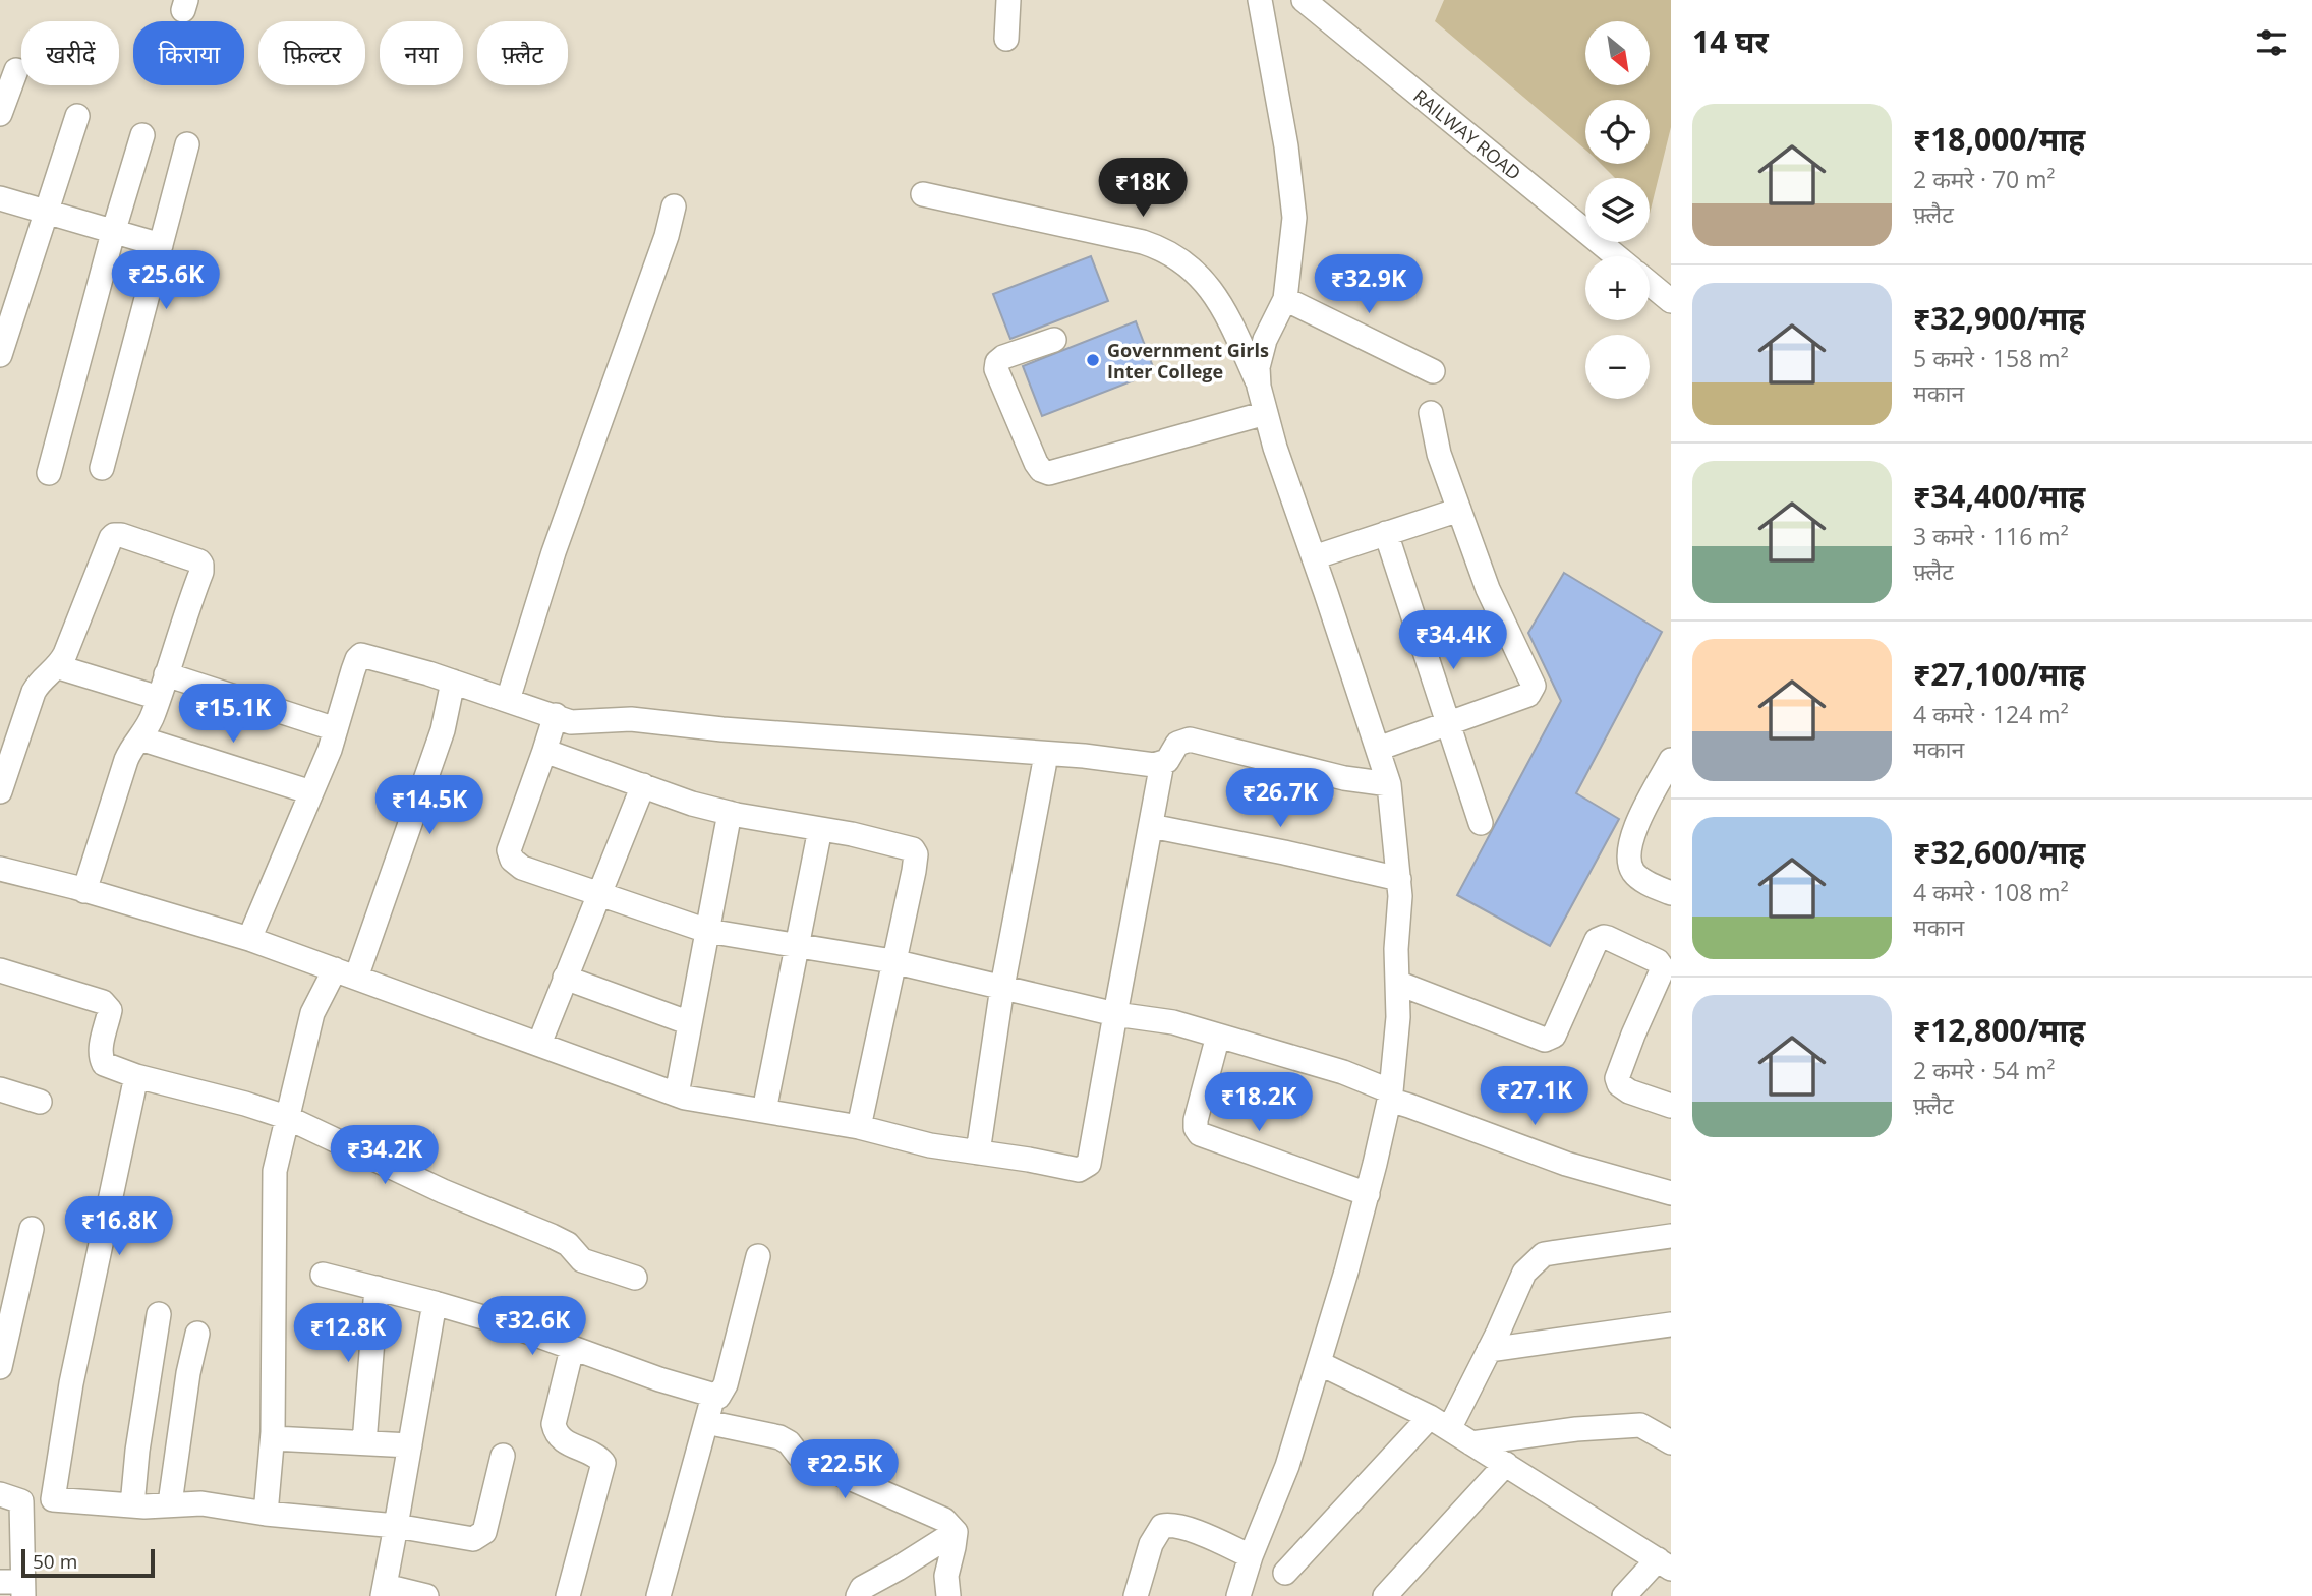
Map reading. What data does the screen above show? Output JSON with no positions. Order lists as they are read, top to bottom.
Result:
{
  "streets": {
    "street": ["RAILWAY ROAD"]
  },
  "places": ["Government Girls Inter College"],
  "scale_bar": "50 m",
  "north": "bottom right",
  "page": {
    "heading": "14 घर",
    "map_buttons": ["+", "−"],
    "chip": [
      "खरीदें",
      "किराया",
      "फ़िल्टर",
      "नया",
      "फ़्लैट"
    ],
    "list": [
      {
        "name": "₹18,000/माह",
        "note": "2 कमरे · 70 m² · फ़्लैट"
      },
      {
        "name": "₹32,900/माह",
        "note": "5 कमरे · 158 m² · मकान"
      },
      {
        "name": "₹34,400/माह",
        "note": "3 कमरे · 116 m² · फ़्लैट"
      },
      {
        "name": "₹27,100/माह",
        "note": "4 कमरे · 124 m² · मकान"
      },
      {
        "name": "₹32,600/माह",
        "note": "4 कमरे · 108 m² · मकान"
      },
      {
        "name": "₹12,800/माह",
        "note": "2 कमरे · 54 m² · फ़्लैट"
      }
    ],
    "price": [
      "₹18K",
      "₹25.6K",
      "₹32.9K",
      "₹34.4K",
      "₹15.1K",
      "₹26.7K",
      "₹14.5K",
      "₹27.1K",
      "₹18.2K",
      "₹34.2K",
      "₹16.8K",
      "₹32.6K",
      "₹12.8K",
      "₹22.5K"
    ],
    "scale": "50 m"
  }
}
